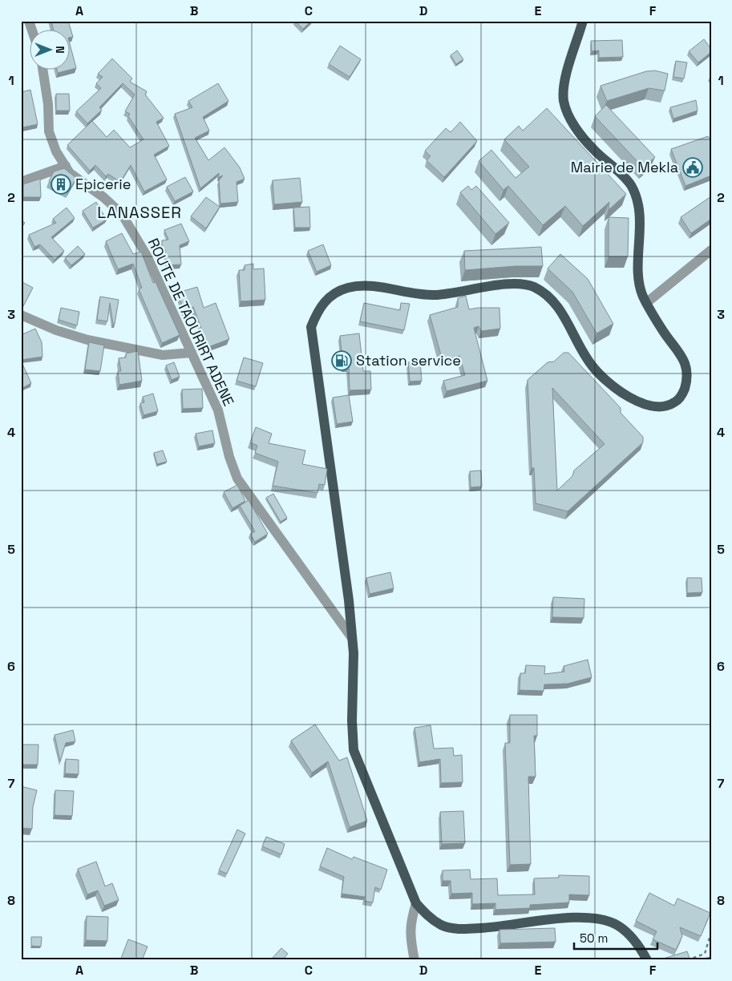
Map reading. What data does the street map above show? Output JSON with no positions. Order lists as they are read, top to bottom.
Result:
{
  "streets": {
    "street": ["ROUTE DE TAOURIRT ADENE"]
  },
  "districts": ["LANASSER"],
  "places": {
    "public building": ["Mairie de Mekla"],
    "building": ["Epicerie"],
    "fuel station": ["Station service"]
  },
  "scale_bar": "50 m",
  "north": "right",
  "grid": {
    "columns": [
      "A",
      "B",
      "C",
      "D",
      "E",
      "F"
    ],
    "rows": [
      "1",
      "2",
      "3",
      "4",
      "5",
      "6",
      "7",
      "8"
    ]
  }
}
